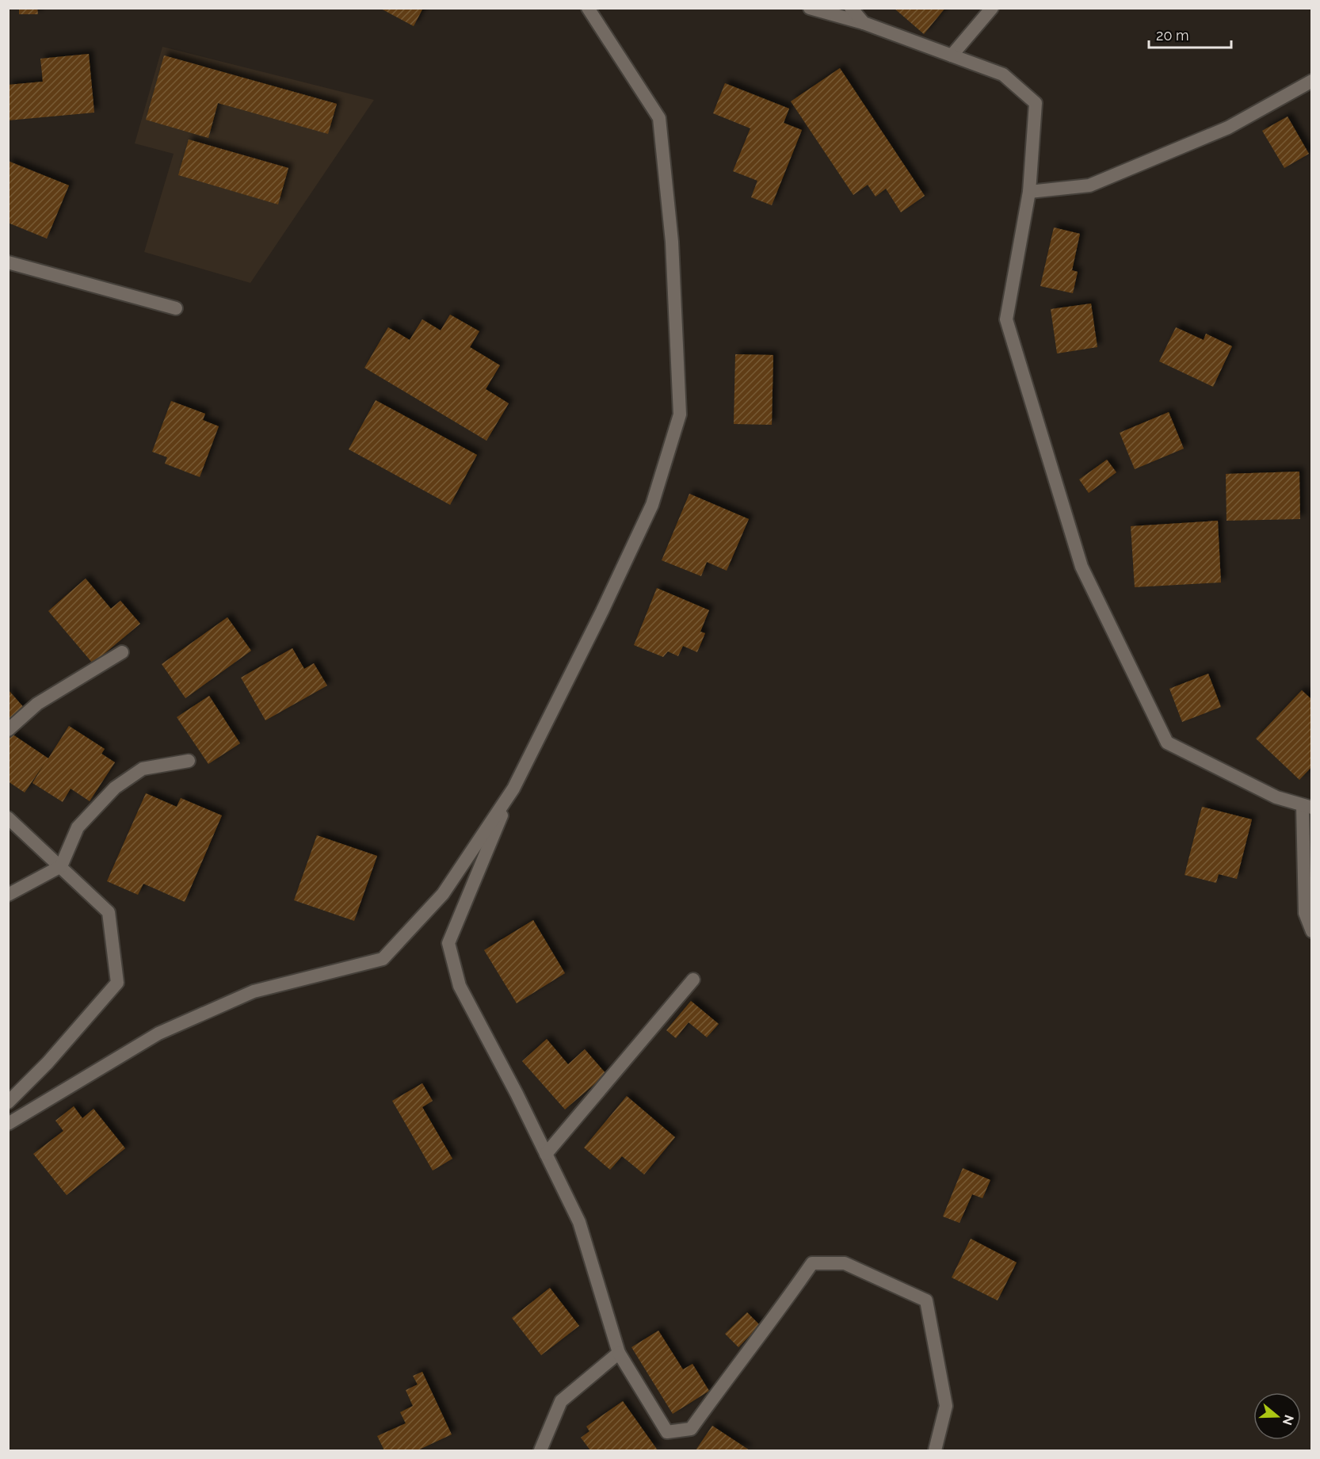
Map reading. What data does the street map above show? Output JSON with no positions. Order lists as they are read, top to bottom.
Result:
{
  "scale_bar": "20 m",
  "north": "right"
}
